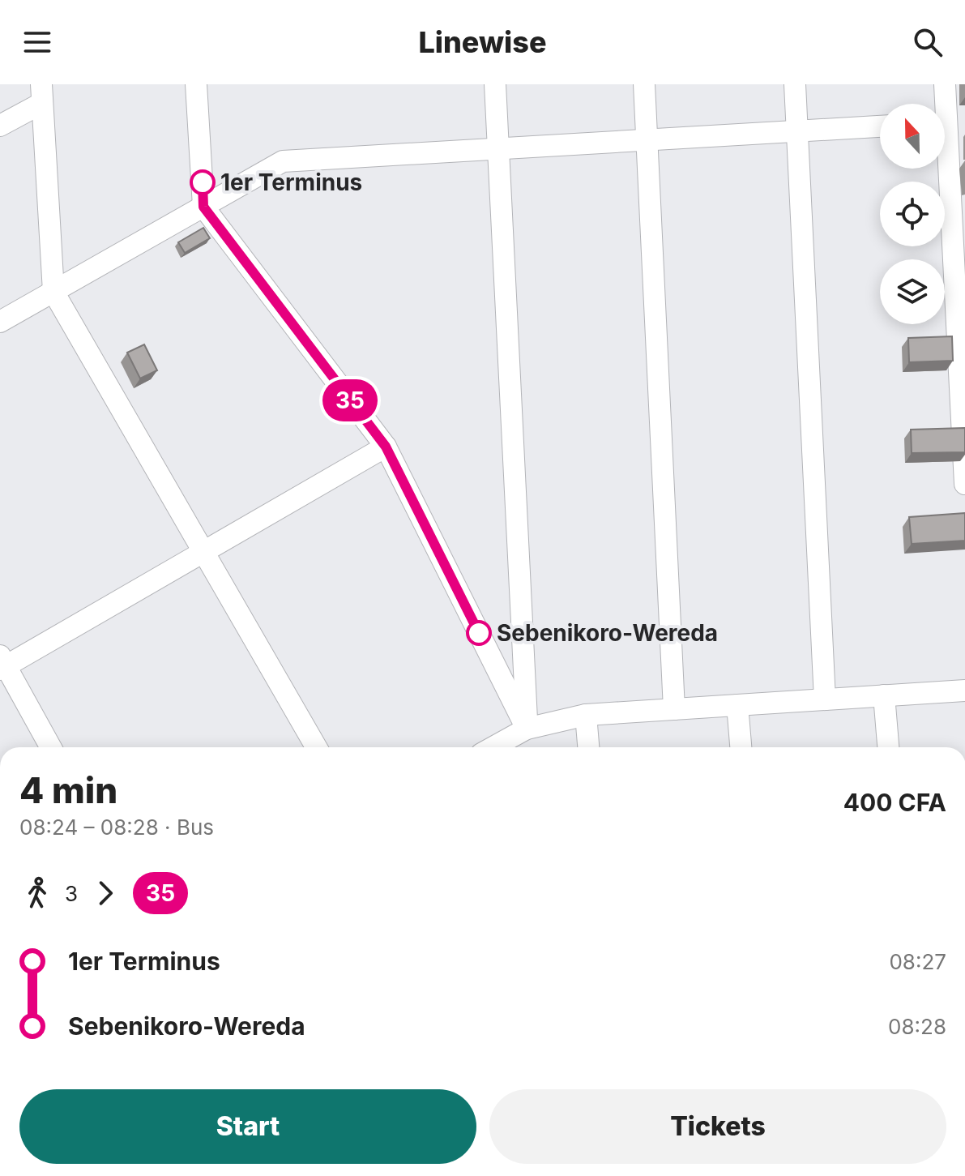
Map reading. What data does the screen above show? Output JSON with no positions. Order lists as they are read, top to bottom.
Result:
{
  "places": ["1er Terminus", "Sebenikoro-Wereda"],
  "lines": ["bus line 35"],
  "north": "top",
  "page": {
    "header": "Linewise",
    "on_map": "35",
    "heading": ["4 min", "08:24 – 08:28 · Bus", "400 CFA"],
    "legs": ["3", "35"],
    "list": [
      {
        "name": "1er Terminus",
        "value": "08:27"
      },
      {
        "name": "Sebenikoro-Wereda",
        "value": "08:28"
      }
    ],
    "buttons": ["Start", "Tickets"]
  }
}
